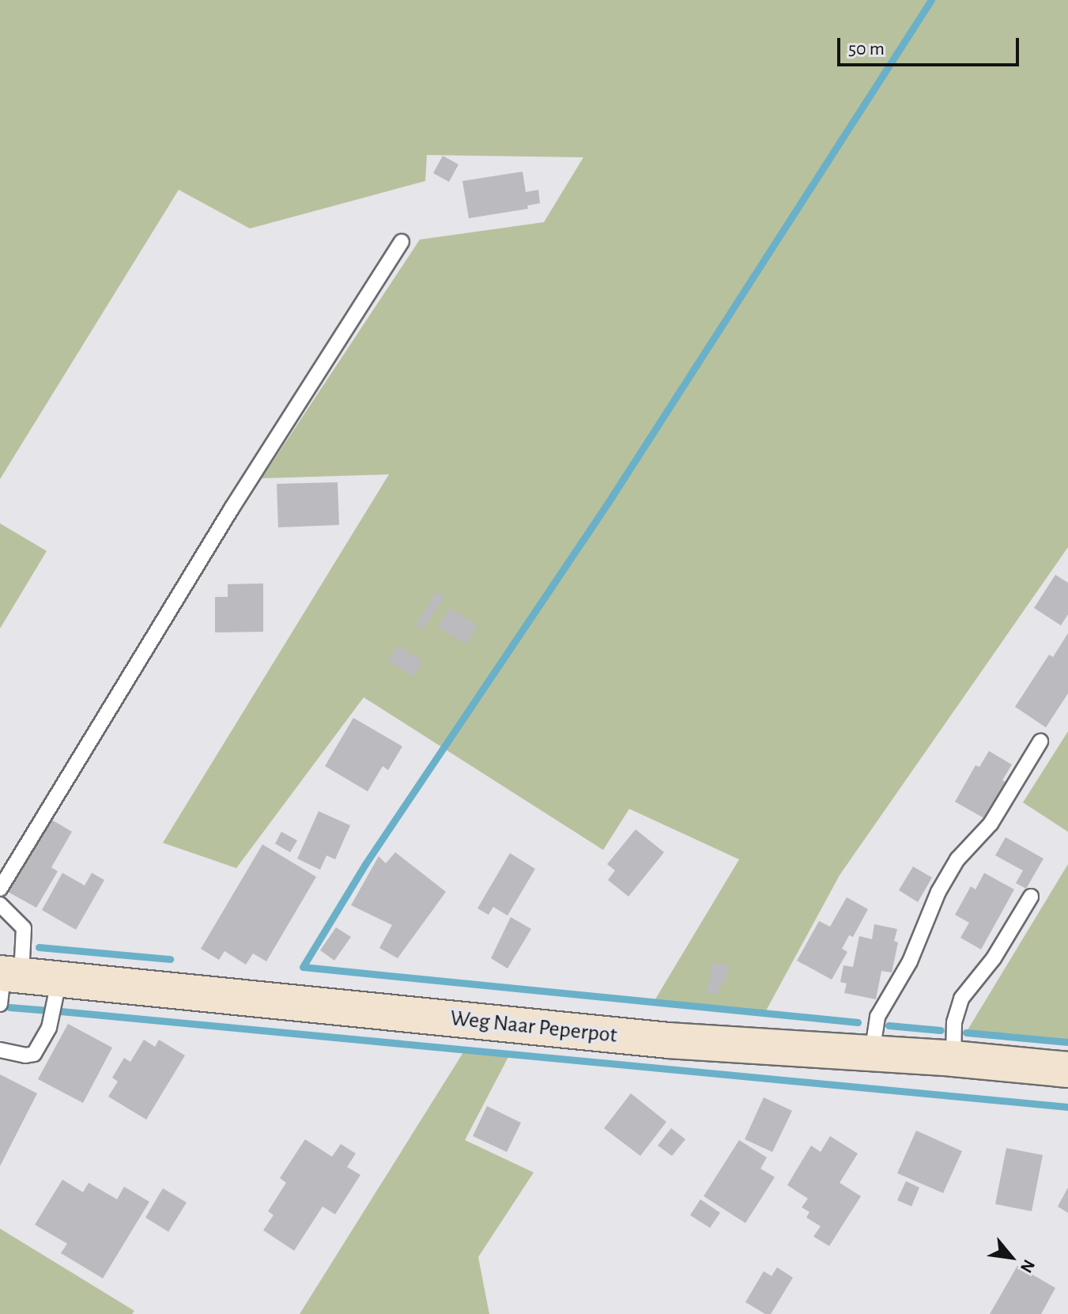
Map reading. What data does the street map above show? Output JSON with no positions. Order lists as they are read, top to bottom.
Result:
{
  "streets": {
    "street": ["Weg Naar Peperpot"]
  },
  "scale_bar": "50 m",
  "north": "bottom right"
}
